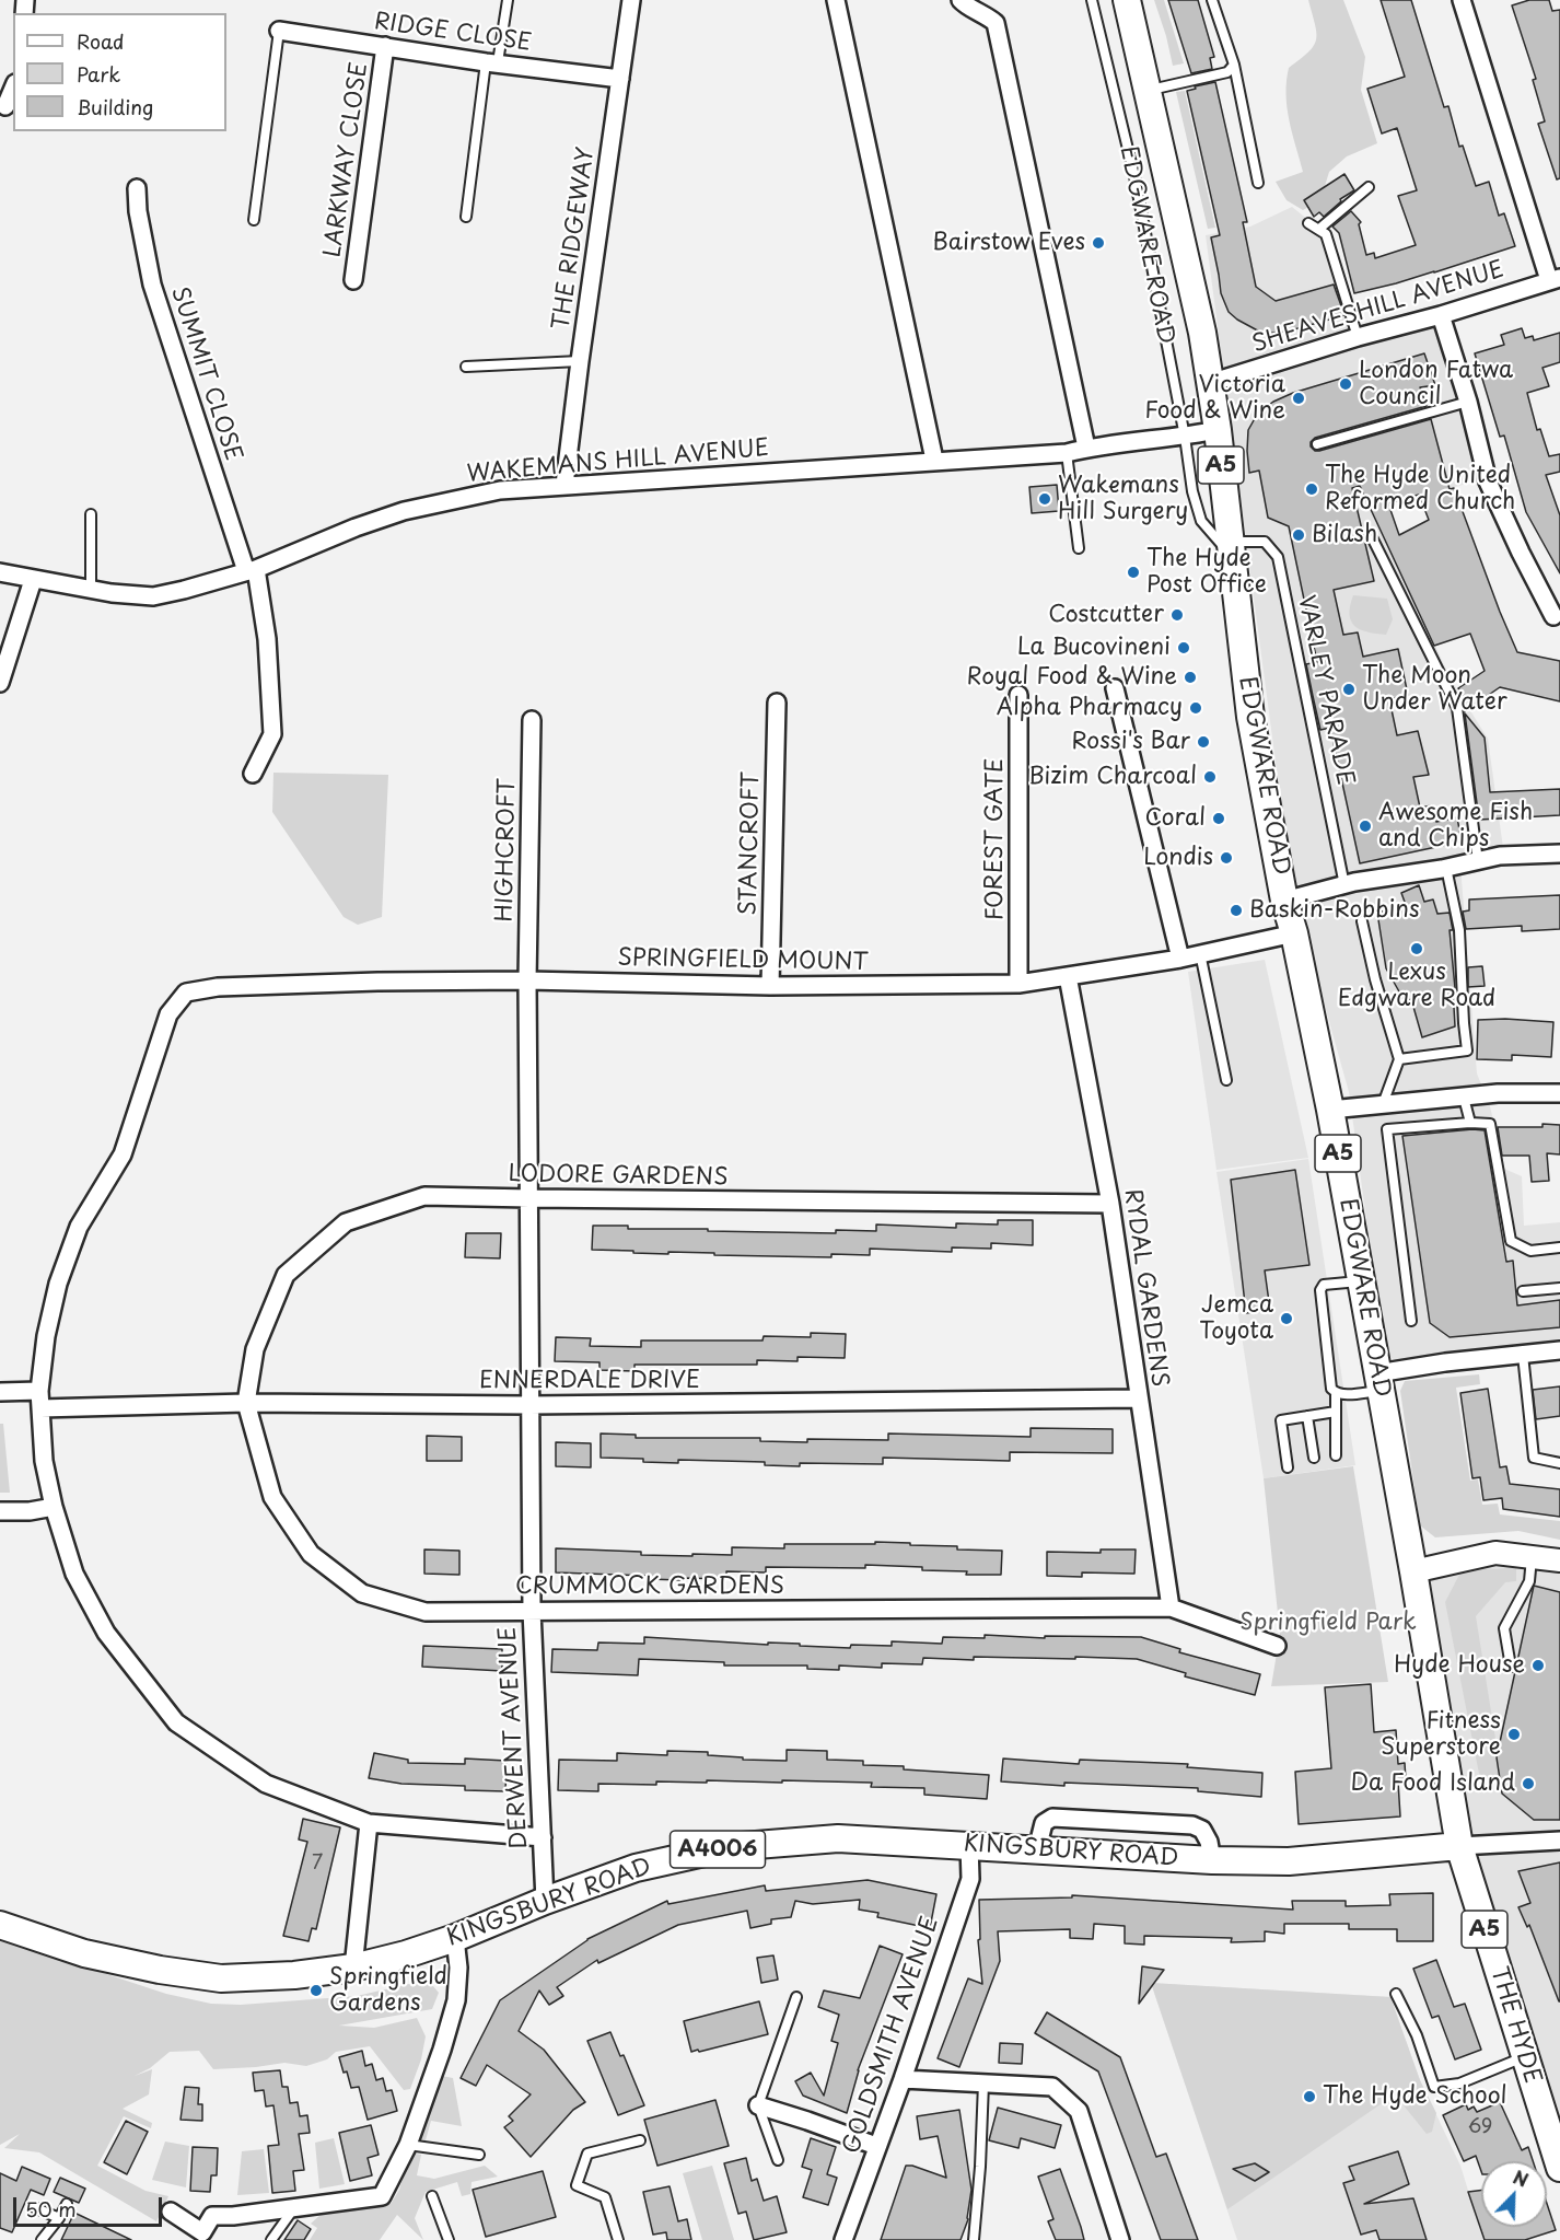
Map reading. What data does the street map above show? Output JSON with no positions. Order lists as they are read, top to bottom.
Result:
{
  "streets": {
    "main road": [
      "EDGWARE ROAD",
      "A5",
      "A4006",
      "KINGSBURY ROAD",
      "THE HYDE"
    ],
    "street": [
      "RIDGE CLOSE",
      "LARKWAY CLOSE",
      "THE RIDGEWAY",
      "SHEAVESHILL AVENUE",
      "SUMMIT CLOSE",
      "WAKEMANS HILL AVENUE",
      "FOREST GATE",
      "STANCROFT",
      "HIGHCROFT",
      "SPRINGFIELD MOUNT",
      "LODORE GARDENS",
      "RYDAL GARDENS",
      "ENNERDALE DRIVE",
      "CRUMMOCK GARDENS",
      "DERWENT AVENUE",
      "GOLDSMITH AVENUE"
    ],
    "lane": ["VARLEY PARADE"]
  },
  "crossings": [
    ["RIDGE CLOSE", "LARKWAY CLOSE"],
    ["RIDGE CLOSE", "THE RIDGEWAY"],
    ["THE RIDGEWAY", "WAKEMANS HILL AVENUE"],
    ["EDGWARE ROAD", "SHEAVESHILL AVENUE"],
    ["EDGWARE ROAD", "WAKEMANS HILL AVENUE"],
    ["EDGWARE ROAD", "VARLEY PARADE"],
    ["EDGWARE ROAD", "SPRINGFIELD MOUNT"],
    ["EDGWARE ROAD", "KINGSBURY ROAD"],
    ["EDGWARE ROAD", "THE HYDE"],
    ["SUMMIT CLOSE", "WAKEMANS HILL AVENUE"],
    ["FOREST GATE", "SPRINGFIELD MOUNT"],
    ["STANCROFT", "SPRINGFIELD MOUNT"],
    ["HIGHCROFT", "SPRINGFIELD MOUNT"],
    ["HIGHCROFT", "DERWENT AVENUE"],
    ["SPRINGFIELD MOUNT", "RYDAL GARDENS"],
    ["SPRINGFIELD MOUNT", "DERWENT AVENUE"],
    ["LODORE GARDENS", "RYDAL GARDENS"],
    ["LODORE GARDENS", "ENNERDALE DRIVE"],
    ["LODORE GARDENS", "CRUMMOCK GARDENS"],
    ["LODORE GARDENS", "DERWENT AVENUE"],
    ["RYDAL GARDENS", "ENNERDALE DRIVE"],
    ["RYDAL GARDENS", "CRUMMOCK GARDENS"],
    ["ENNERDALE DRIVE", "CRUMMOCK GARDENS"],
    ["ENNERDALE DRIVE", "DERWENT AVENUE"],
    ["CRUMMOCK GARDENS", "DERWENT AVENUE"],
    ["DERWENT AVENUE", "KINGSBURY ROAD"],
    ["KINGSBURY ROAD", "THE HYDE"],
    ["KINGSBURY ROAD", "GOLDSMITH AVENUE"]
  ],
  "parks": ["Springfield Park"],
  "places": [
    "Bairstow Eves",
    "London Fatwa Council",
    "Victoria Food & Wine",
    "The Hyde United Reformed Church",
    "Wakemans Hill Surgery",
    "Bilash",
    "The Hyde Post Office",
    "Costcutter",
    "La Bucovineni",
    "Royal Food & Wine",
    "The Moon Under Water",
    "Alpha Pharmacy",
    "Rossi's Bar",
    "Bizim Charcoal",
    "Coral",
    "Awesome Fish and Chips",
    "Londis",
    "Baskin-Robbins",
    "Lexus Edgware Road",
    "Jemca Toyota",
    "Hyde House",
    "Fitness Superstore",
    "Da Food Island",
    "Springfield Gardens",
    "The Hyde School"
  ],
  "house_numbers": ["7", "69"],
  "legend": ["Road", "Park", "Building"],
  "scale_bar": "50 m",
  "north": "top right"
}
